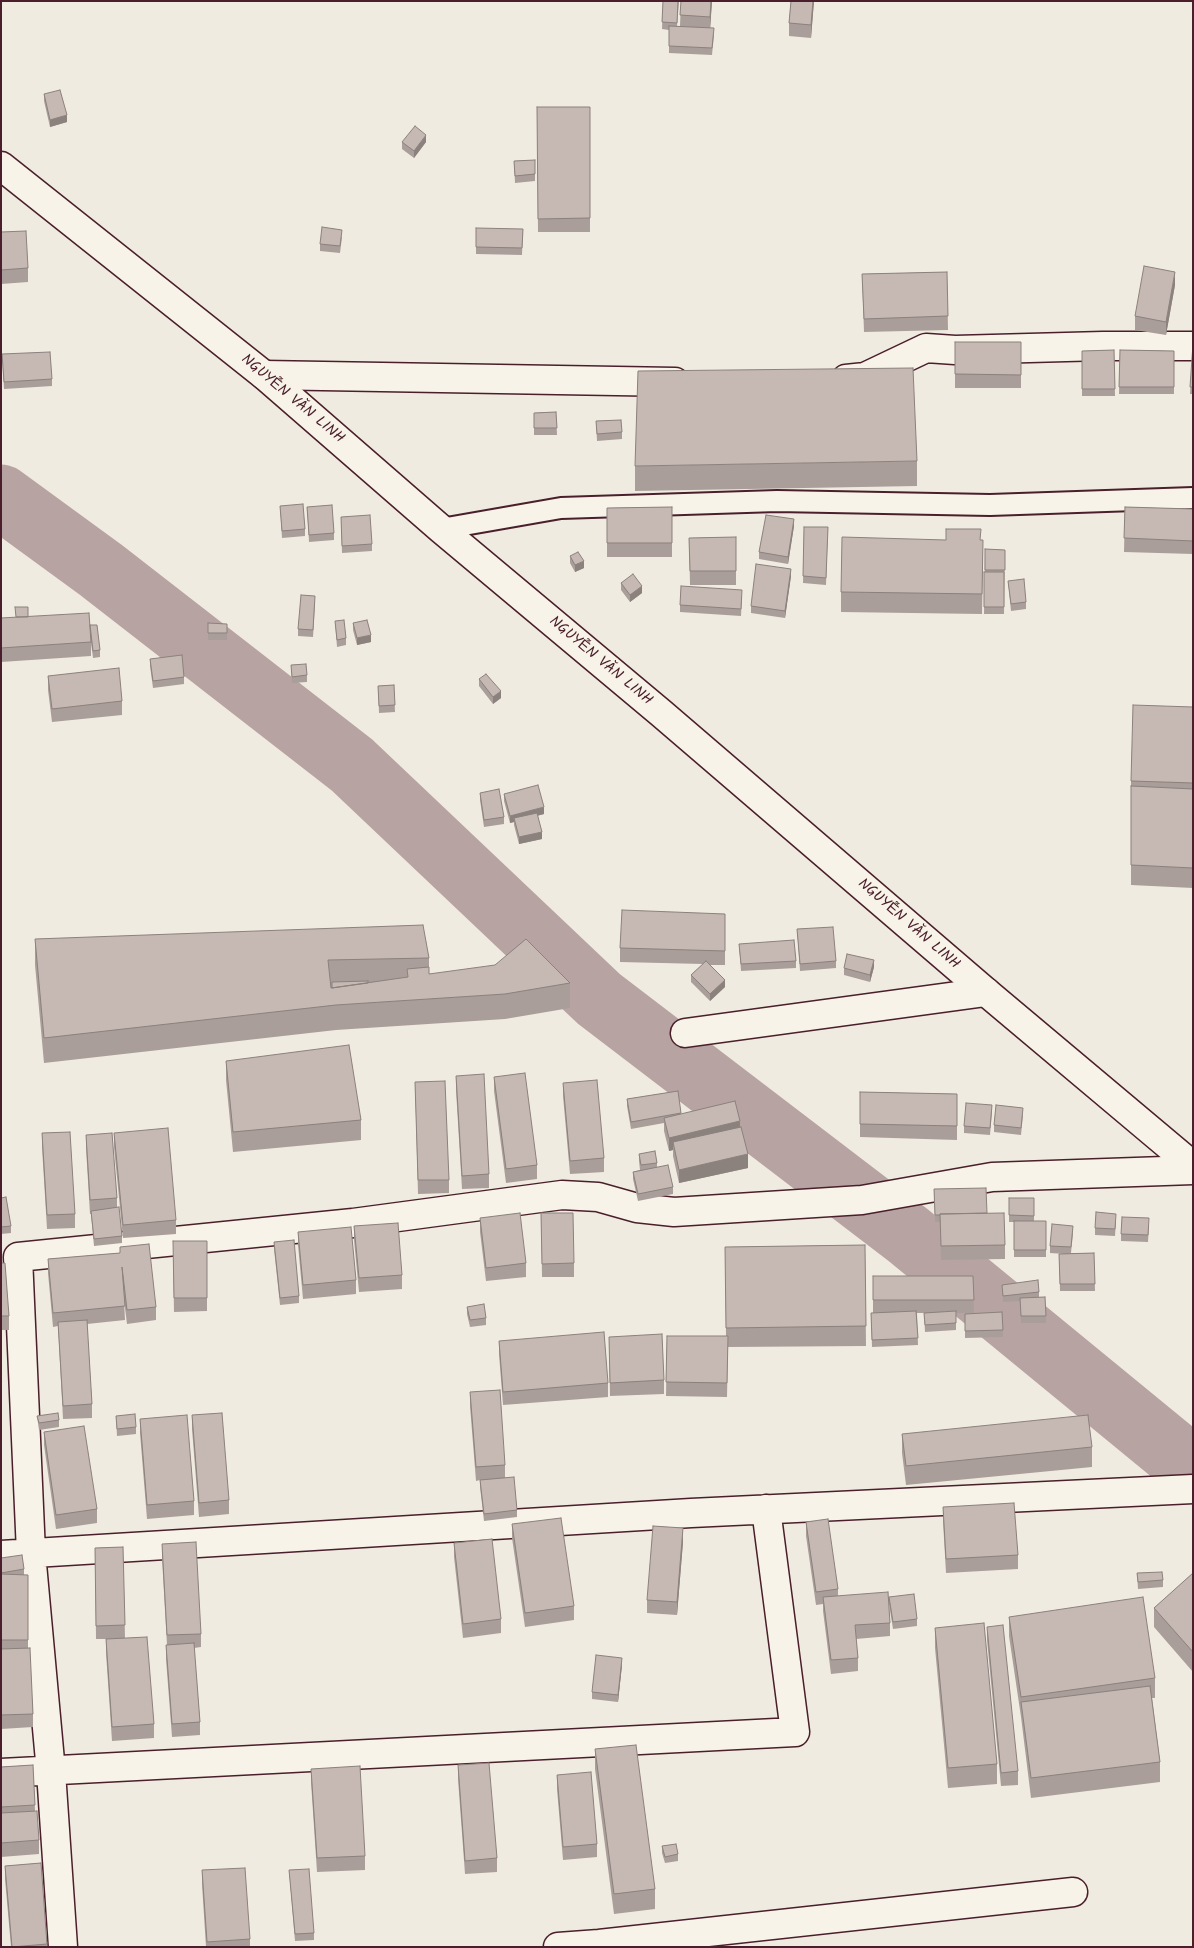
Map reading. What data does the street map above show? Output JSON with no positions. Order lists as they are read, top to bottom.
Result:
{
  "streets": {
    "main road": ["NGUYỄN VĂN LINH"]
  }
}
